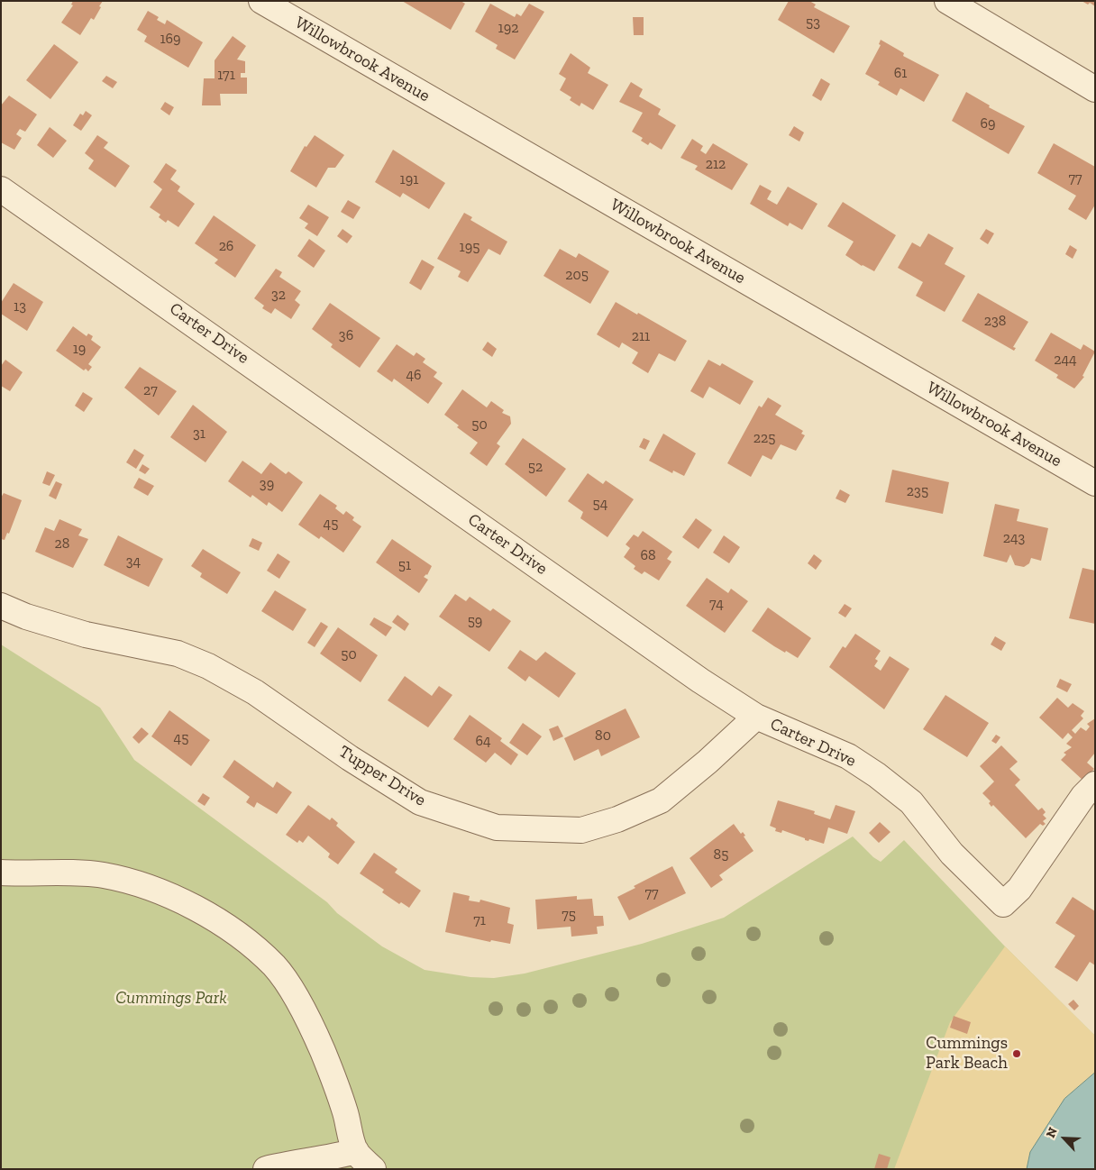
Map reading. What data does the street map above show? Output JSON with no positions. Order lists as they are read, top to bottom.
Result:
{
  "streets": {
    "street": ["Willowbrook Avenue", "Carter Drive", "Tupper Drive"]
  },
  "crossings": [
    ["Carter Drive", "Tupper Drive"]
  ],
  "parks": ["Cummings Park"],
  "places": ["Cummings Park Beach"],
  "house_numbers": [
    "53",
    "192",
    "169",
    "61",
    "171",
    "69",
    "212",
    "77",
    "191",
    "26",
    "195",
    "205",
    "32",
    "13",
    "238",
    "36",
    "211",
    "19",
    "244",
    "46",
    "27",
    "50",
    "31",
    "225",
    "52",
    "39",
    "235",
    "54",
    "45",
    "243",
    "28",
    "68",
    "34",
    "51",
    "74",
    "59",
    "50",
    "80",
    "45",
    "64",
    "85",
    "77",
    "75",
    "71"
  ],
  "north": "top left"
}
